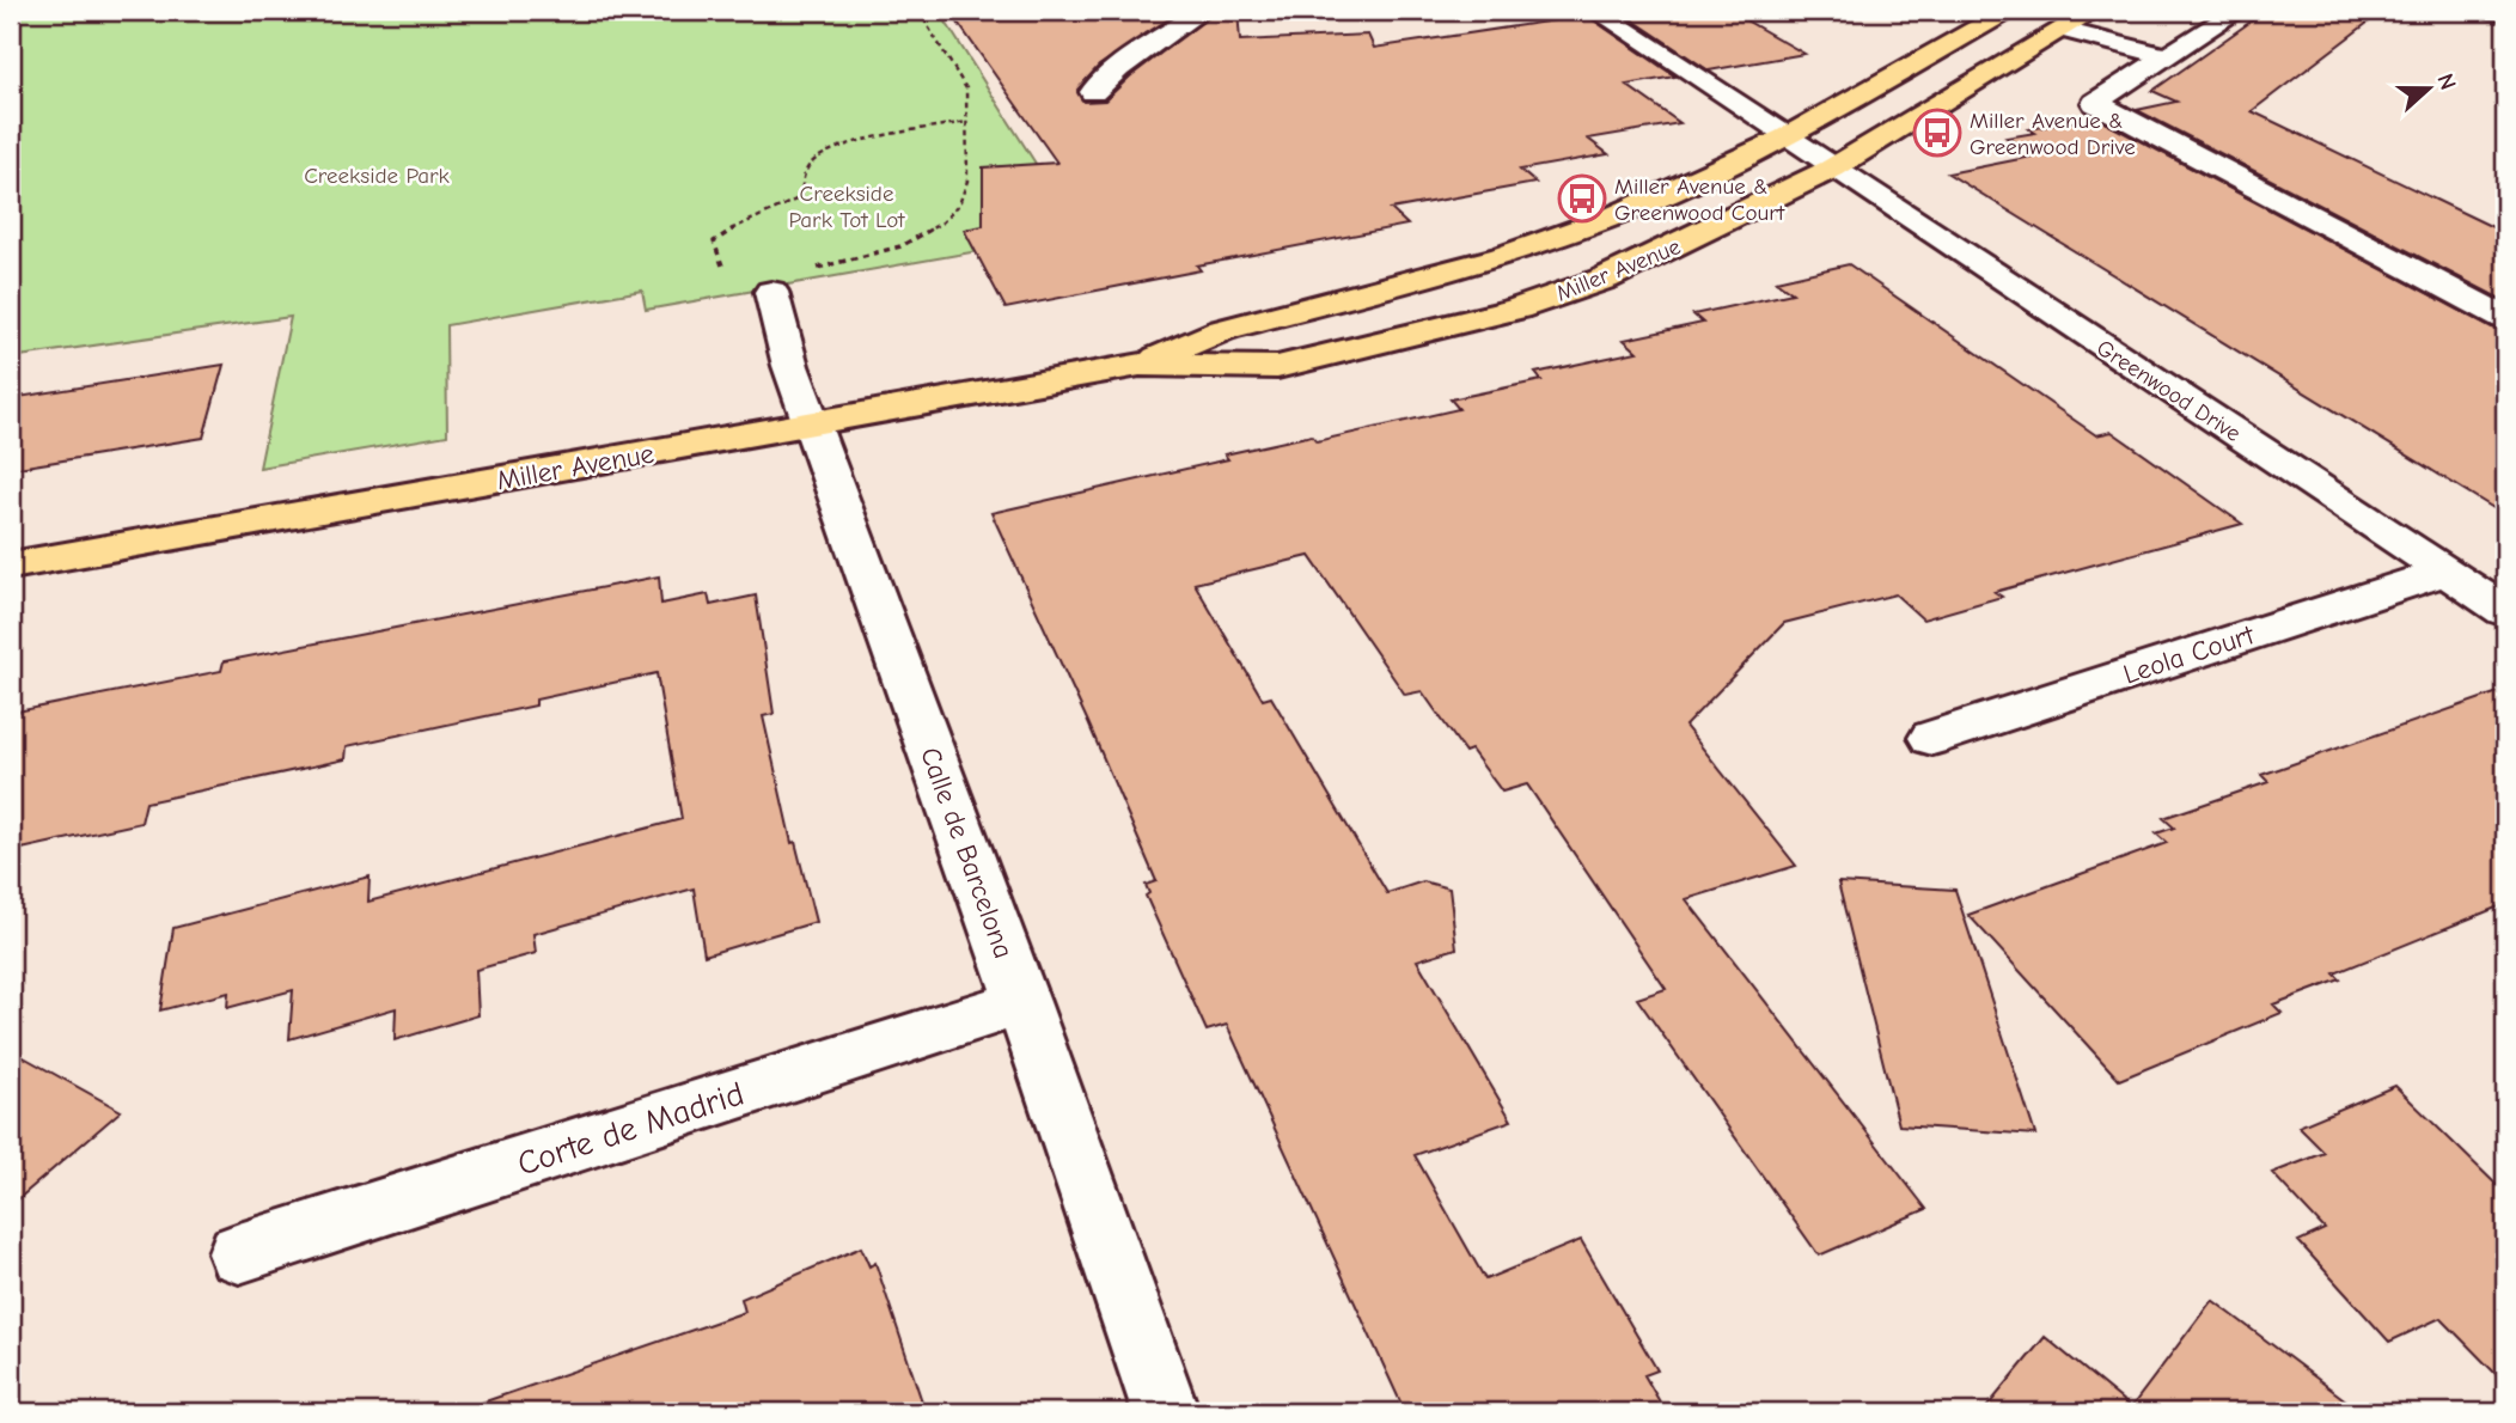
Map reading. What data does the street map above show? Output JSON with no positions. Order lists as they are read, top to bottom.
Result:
{
  "streets": {
    "main road": ["Miller Avenue"],
    "street": [
      "Greenwood Drive",
      "Leola Court",
      "Calle de Barcelona",
      "Corte de Madrid"
    ]
  },
  "crossings": [
    ["Miller Avenue", "Greenwood Drive"],
    ["Miller Avenue", "Calle de Barcelona"],
    ["Greenwood Drive", "Leola Court"],
    ["Calle de Barcelona", "Corte de Madrid"]
  ],
  "parks": ["Creekside Park", "Creekside Park Tot Lot"],
  "places": {
    "bus stop": ["Miller Avenue & Greenwood Drive", "Miller Avenue & Greenwood Court"]
  },
  "north": "right"
}
